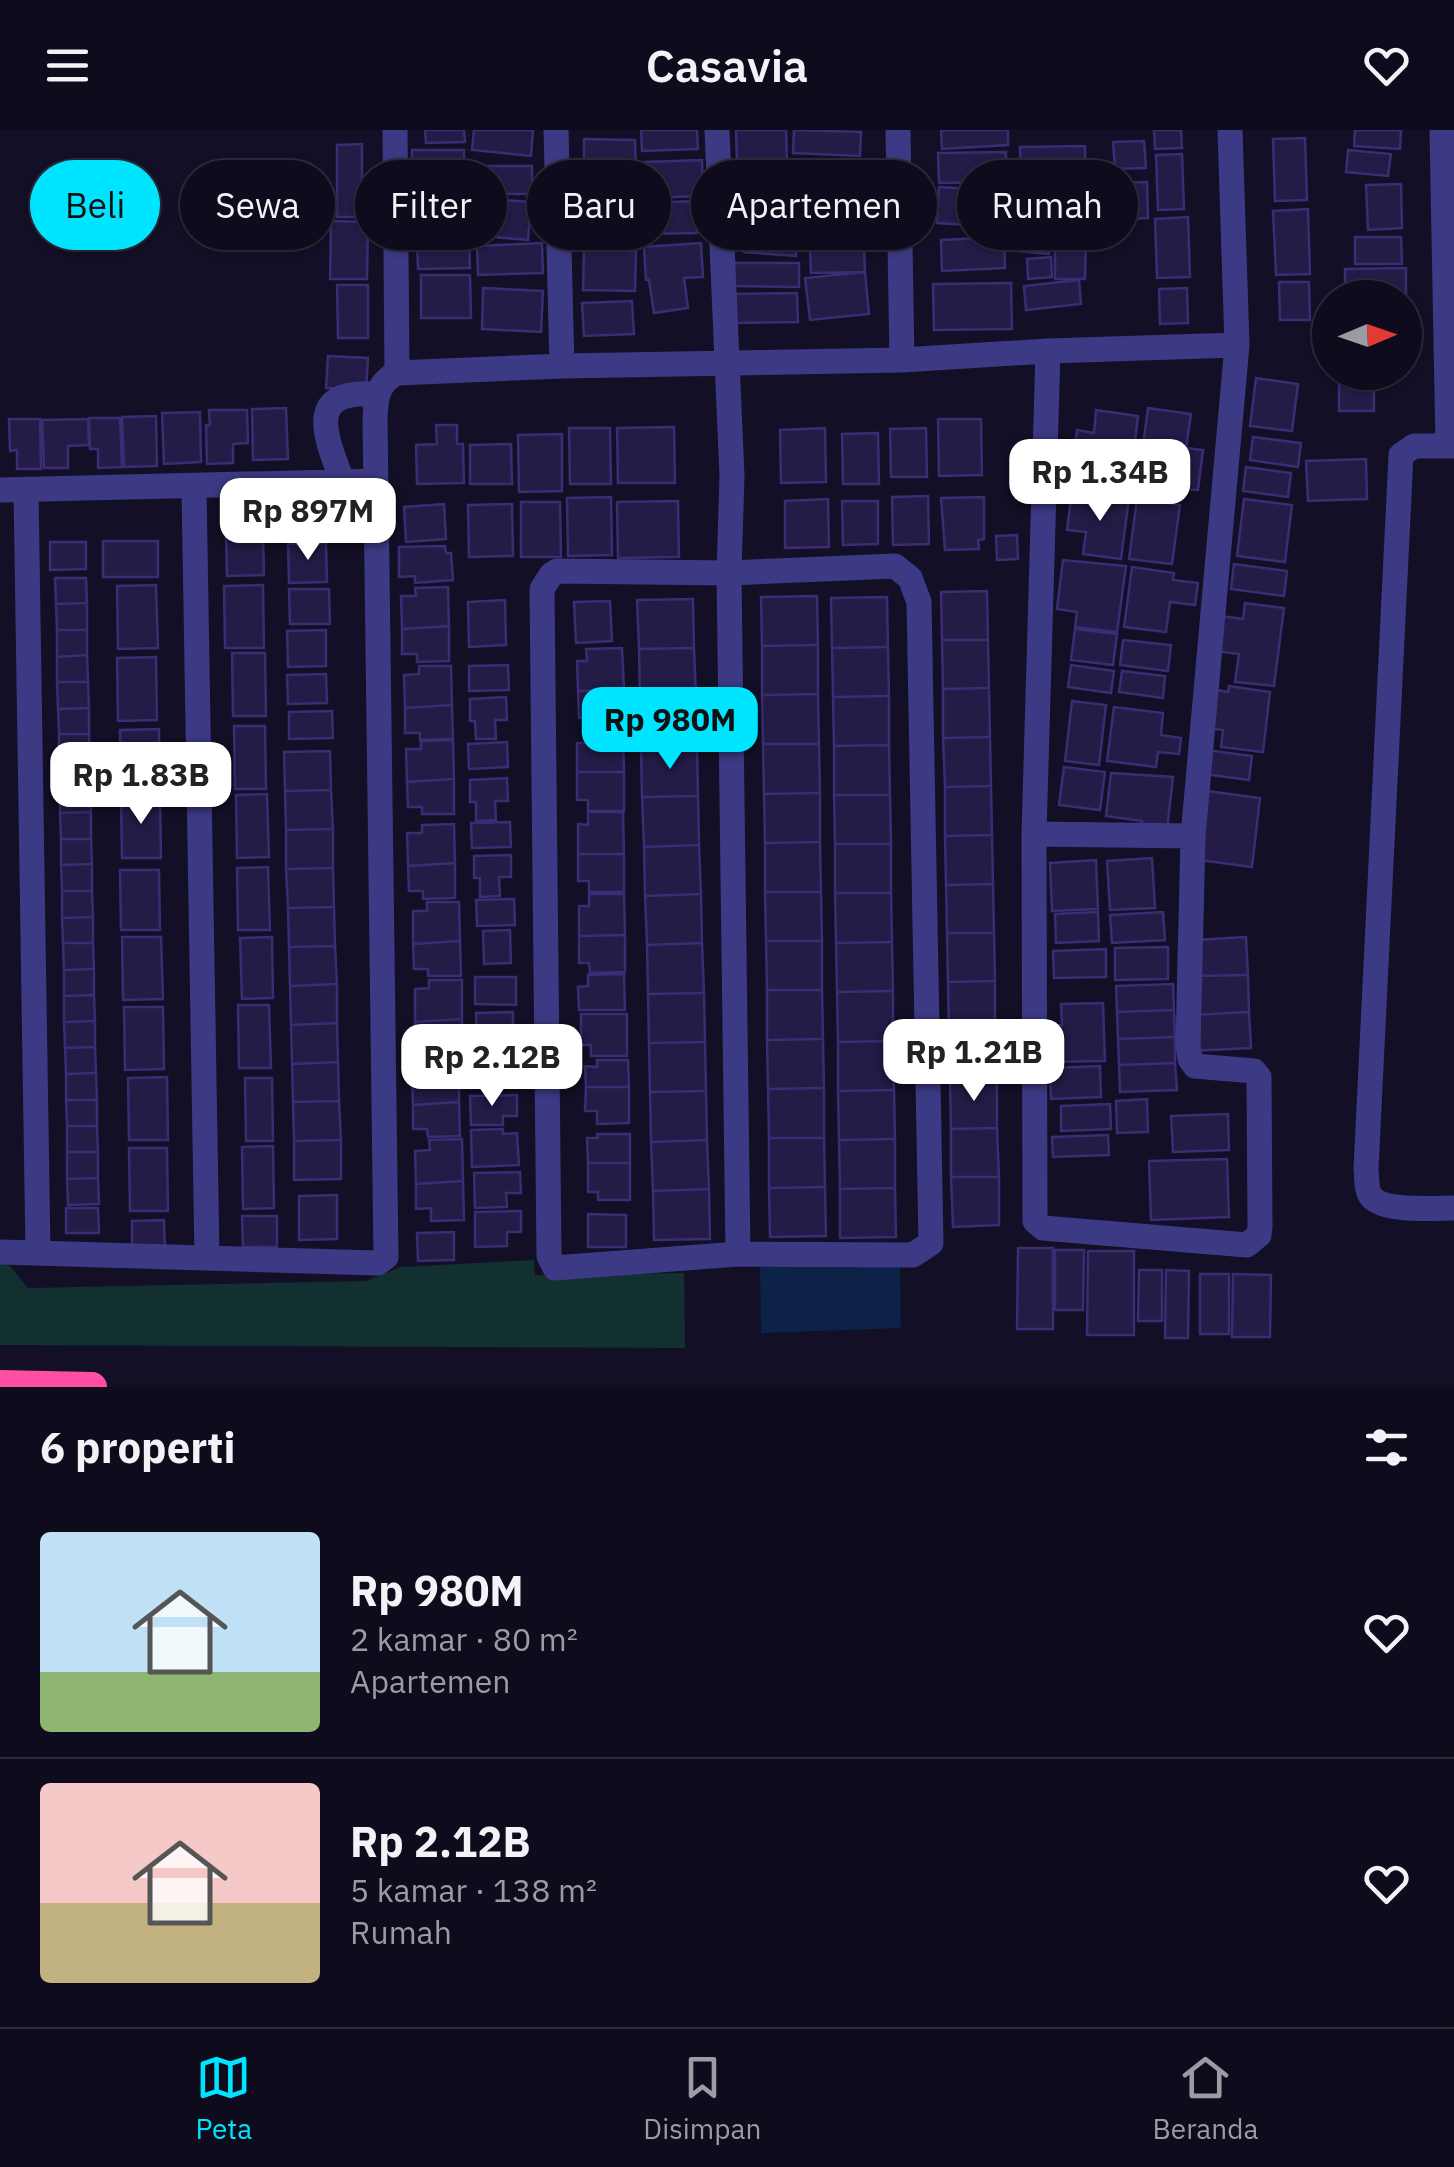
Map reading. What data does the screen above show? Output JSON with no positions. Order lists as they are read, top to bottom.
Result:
{
  "north": "right",
  "page": {
    "header": "Casavia",
    "chip": [
      "Beli",
      "Sewa",
      "Filter",
      "Baru",
      "Apartemen",
      "Rumah"
    ],
    "price": [
      "Rp 1.34B",
      "Rp 897M",
      "Rp 980M",
      "Rp 1.83B",
      "Rp 1.21B",
      "Rp 2.12B"
    ],
    "heading": "6 properti",
    "list": [
      {
        "name": "Rp 980M",
        "note": "2 kamar · 80 m² · Apartemen"
      },
      {
        "name": "Rp 2.12B",
        "note": "5 kamar · 138 m² · Rumah"
      }
    ],
    "tabs": ["Peta", "Disimpan", "Beranda"]
  }
}
